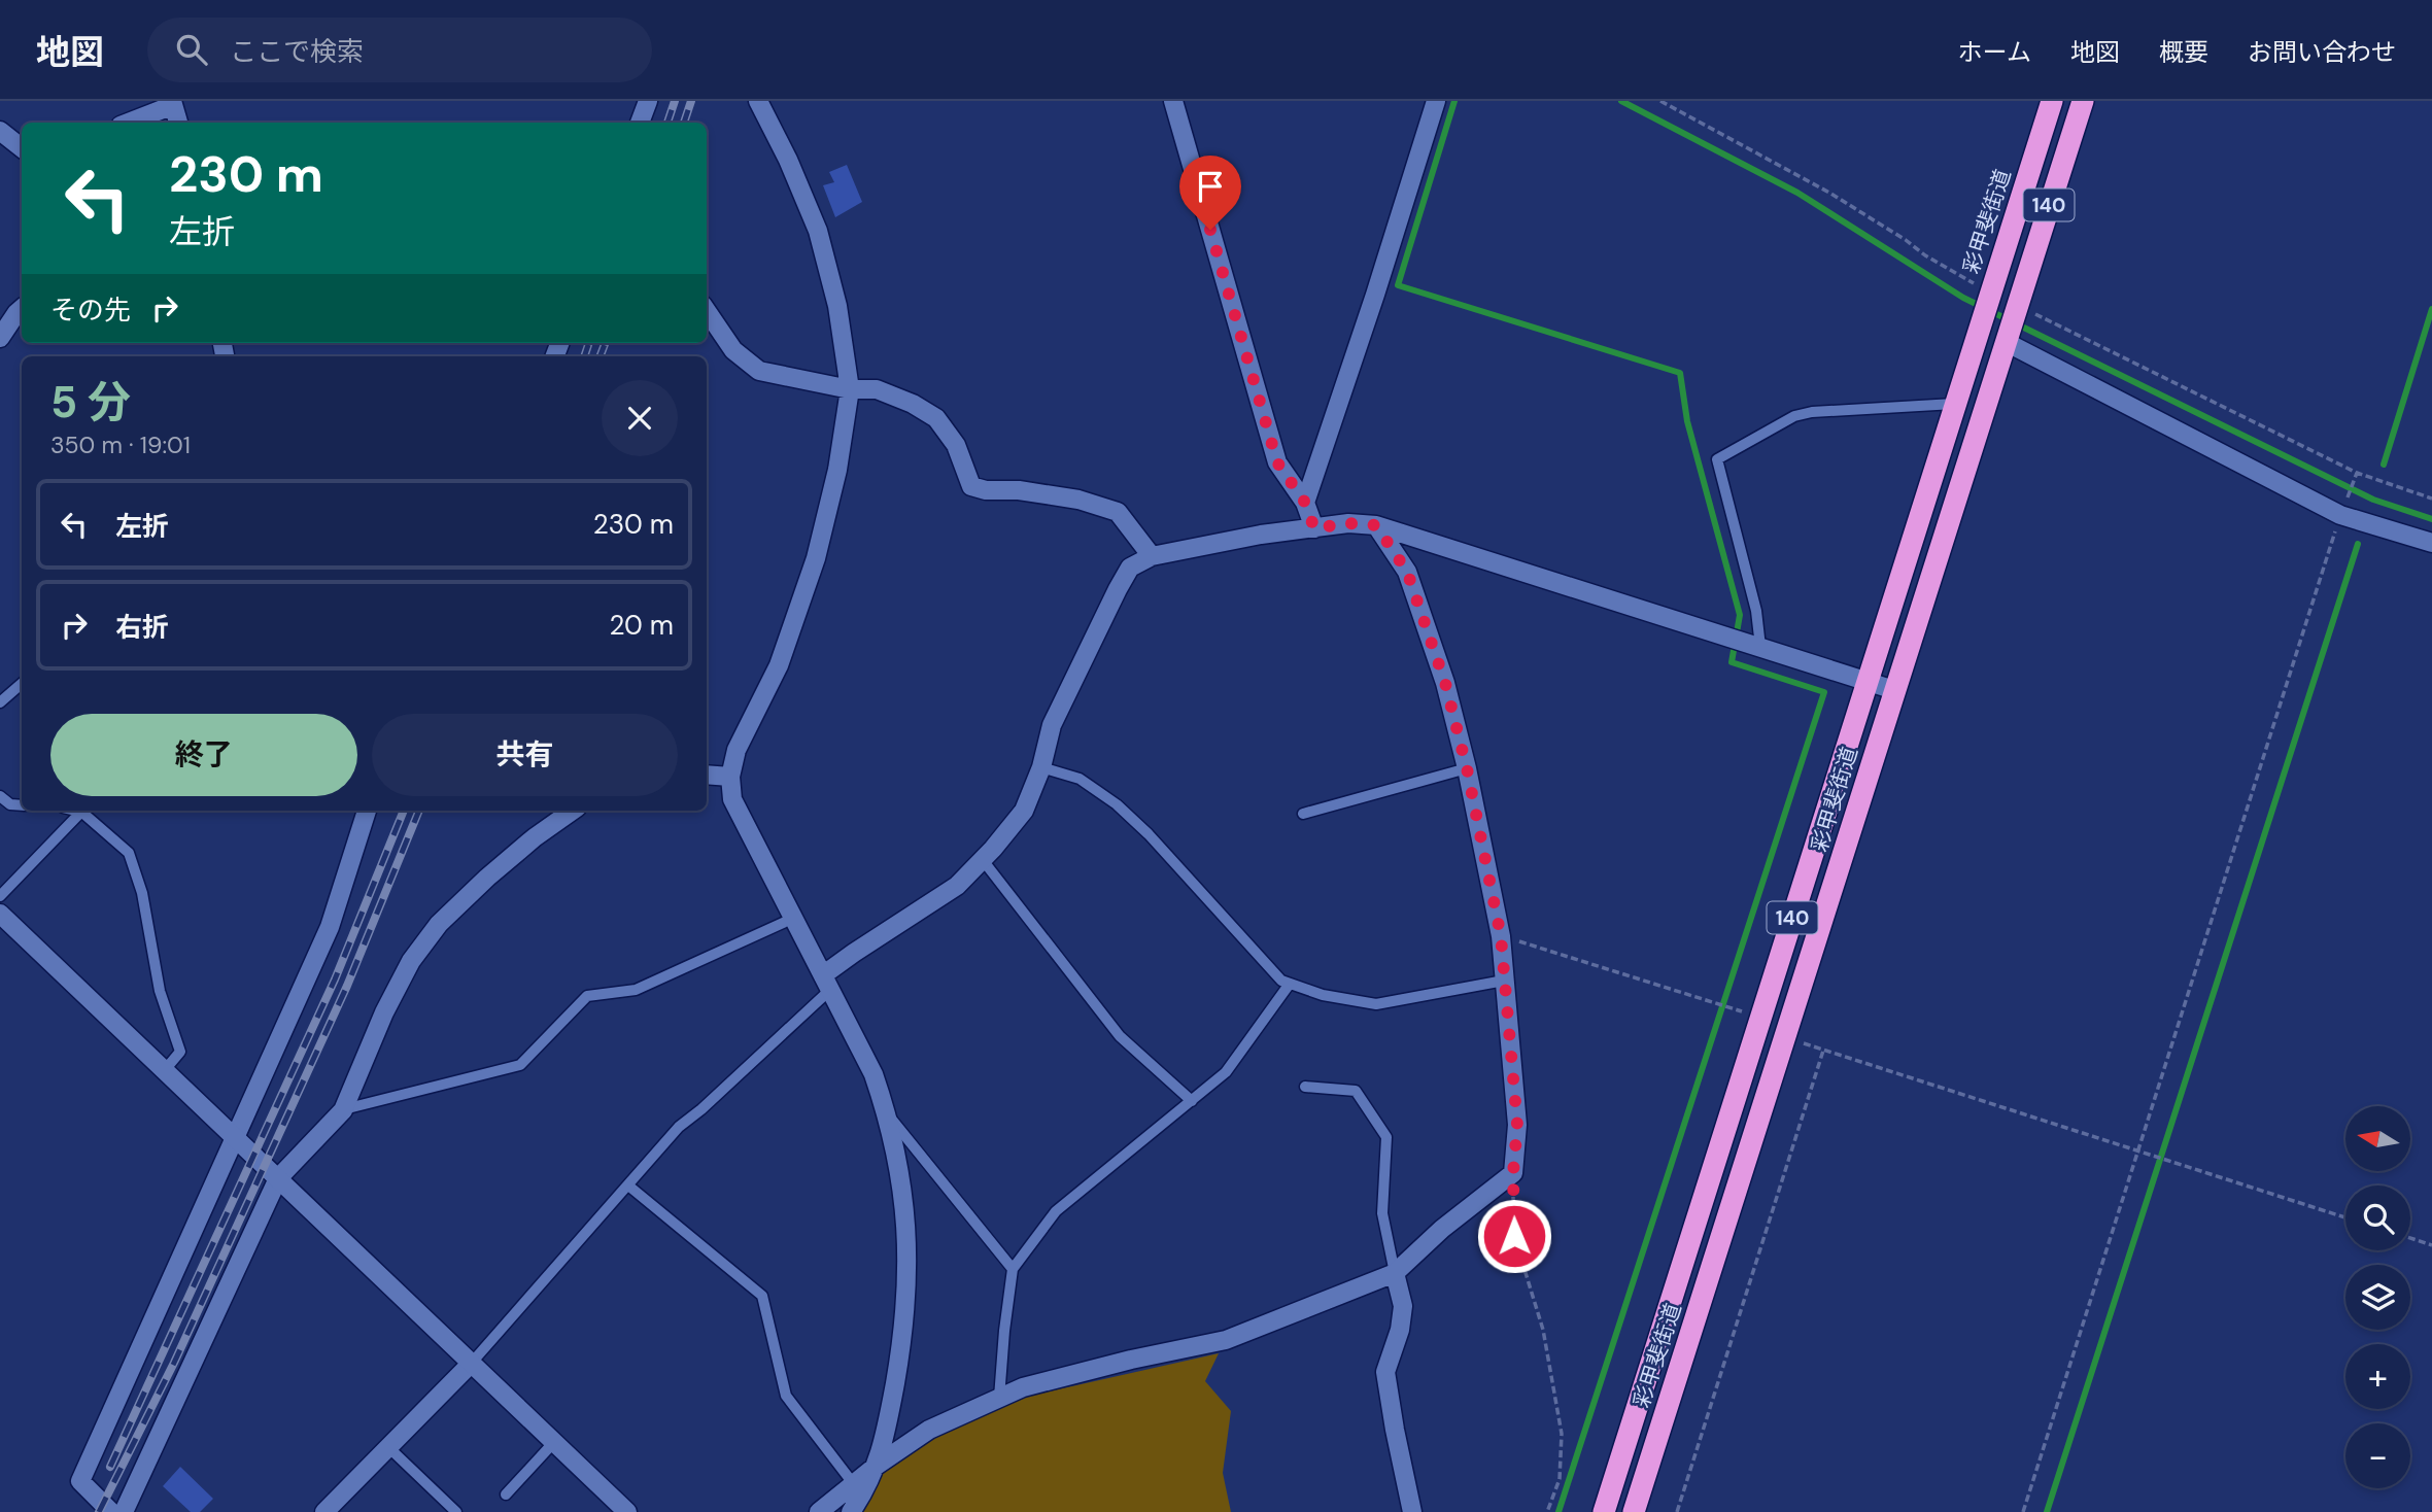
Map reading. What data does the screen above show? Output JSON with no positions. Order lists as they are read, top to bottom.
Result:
{
  "streets": {
    "highway": ["140", "彩甲斐街道"]
  },
  "north": "left",
  "page": {
    "header": "地図",
    "search": "ここで検索",
    "nav": [
      "ホーム",
      "地図",
      "概要",
      "お問い合わせ"
    ],
    "turn": ["230 m", "左折"],
    "then": "その先",
    "heading": ["5 分", "350 m · 19:01"],
    "list": [
      {
        "name": "左折",
        "value": "230 m"
      },
      {
        "name": "右折",
        "value": "20 m"
      }
    ],
    "buttons": ["終了", "共有"],
    "map_buttons": ["+", "−"]
  }
}
